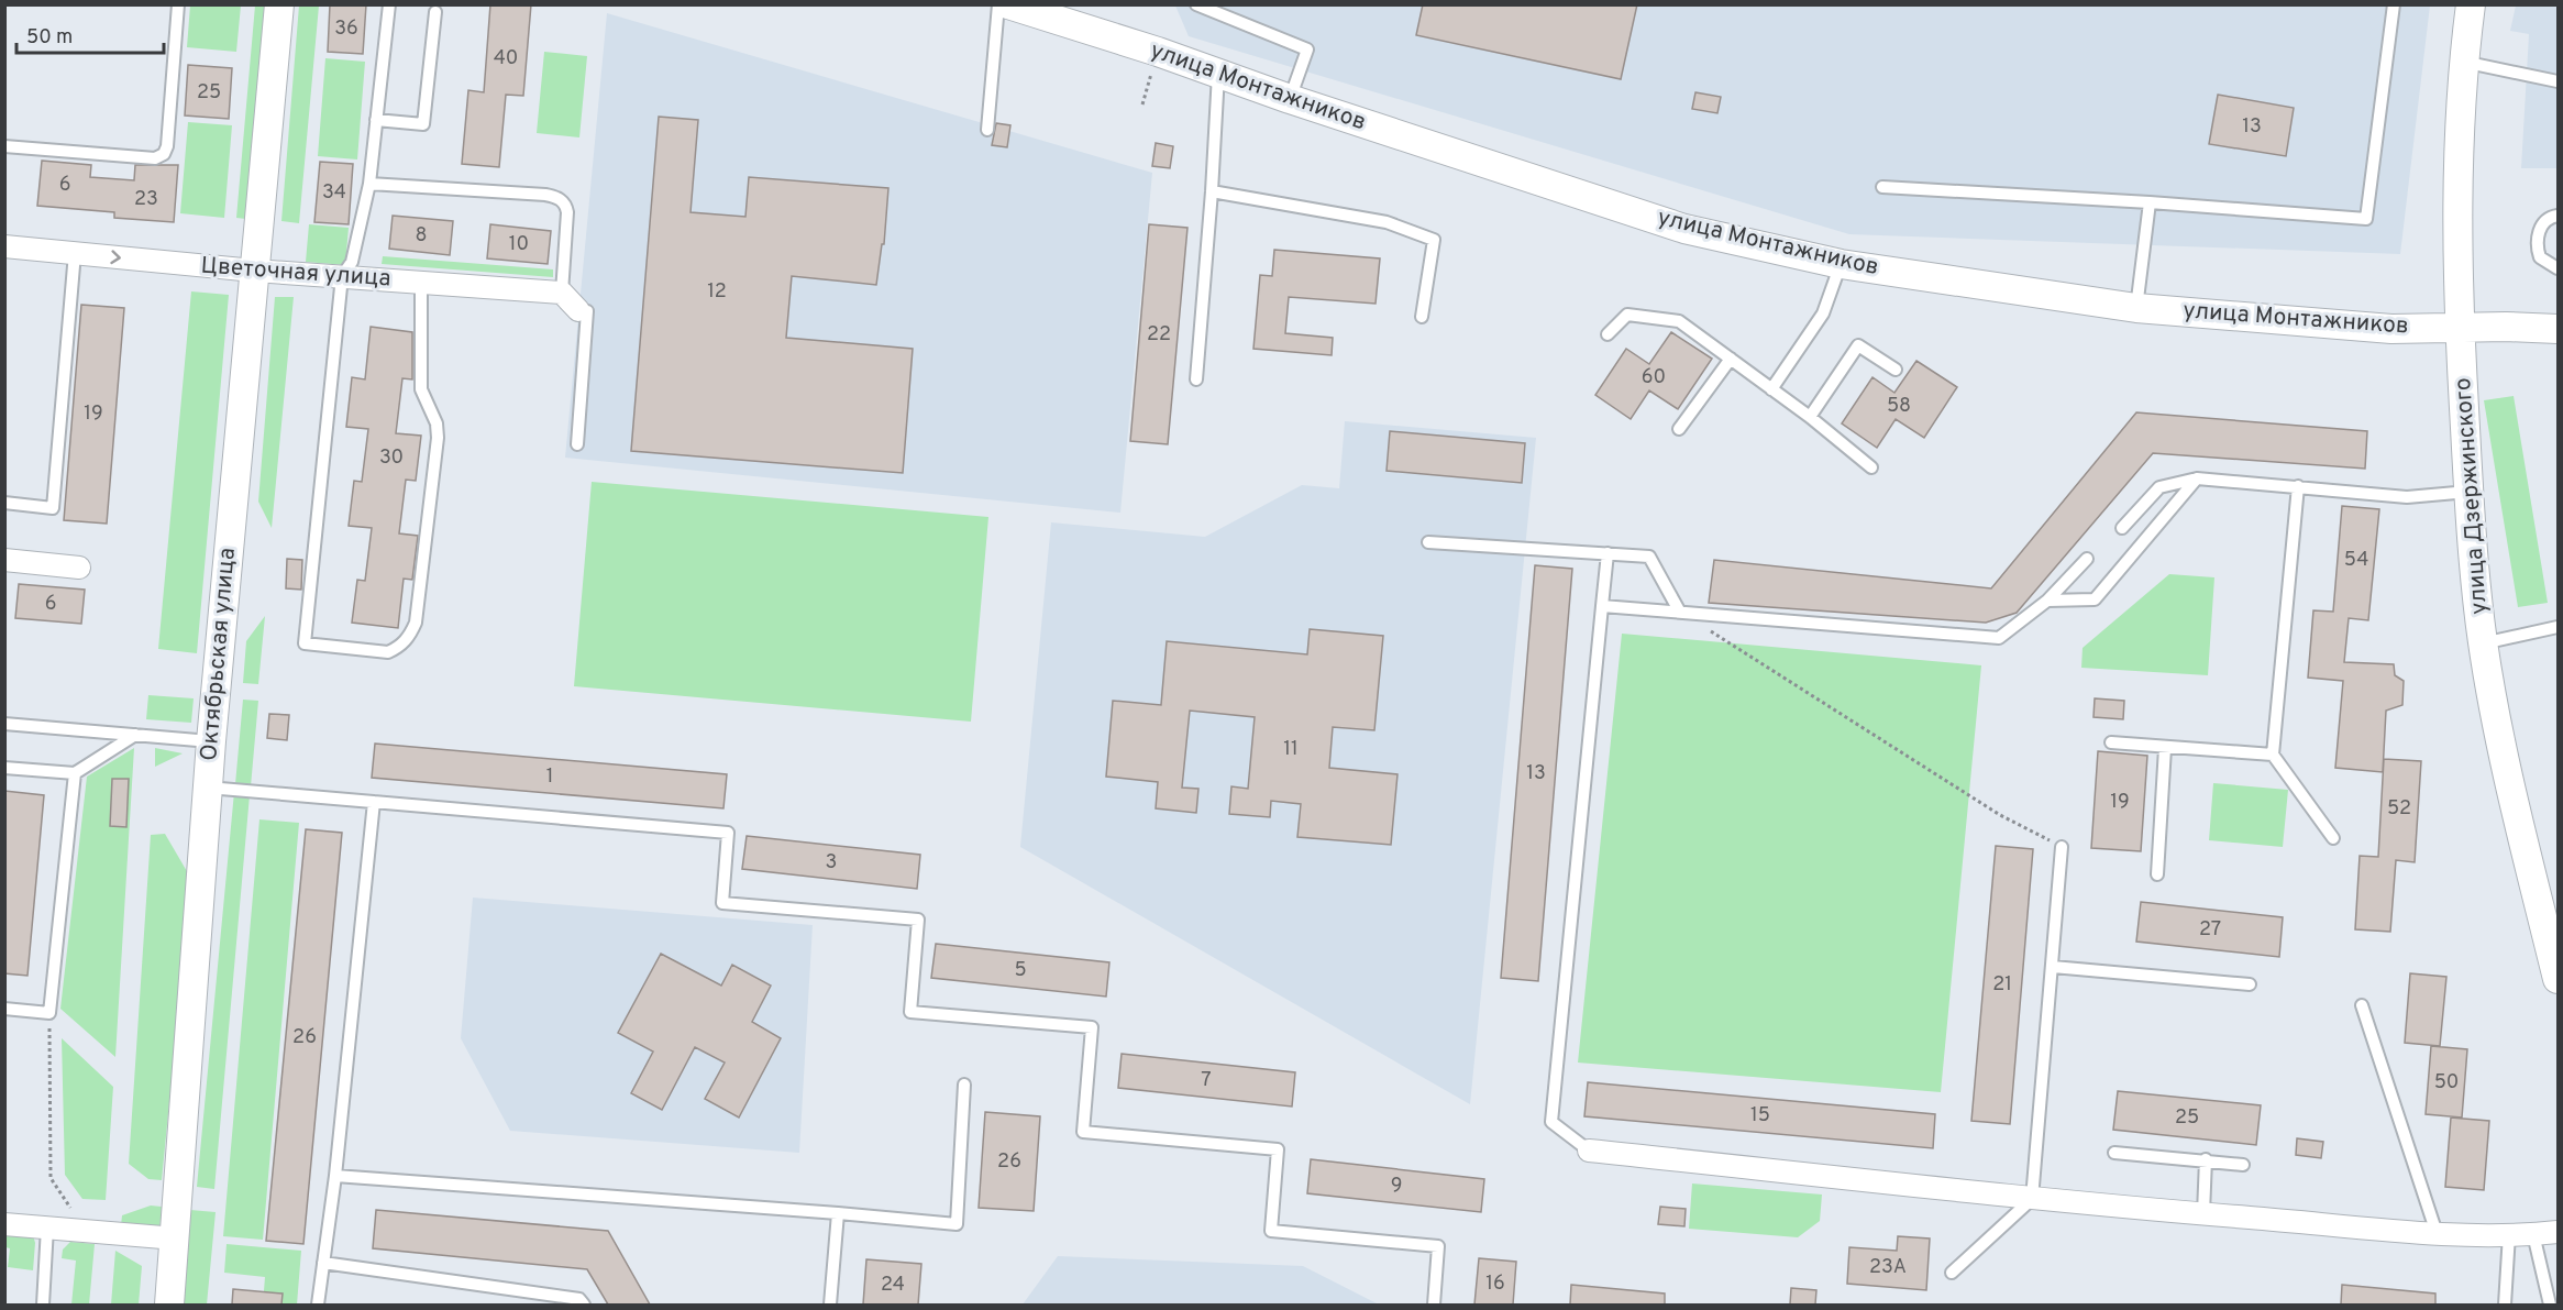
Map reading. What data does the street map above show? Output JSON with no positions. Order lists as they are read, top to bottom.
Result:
{
  "streets": {
    "street": [
      "улица Монтажников",
      "Цветочная улица",
      "улица Дзержинского",
      "Октябрьская улица"
    ]
  },
  "crossings": [
    ["улица Монтажников", "улица Дзержинского"],
    ["Цветочная улица", "Октябрьская улица"]
  ],
  "house_numbers": [
    "36",
    "40",
    "25",
    "13",
    "6",
    "34",
    "23",
    "8",
    "10",
    "12",
    "22",
    "60",
    "58",
    "19",
    "30",
    "54",
    "6",
    "11",
    "13",
    "1",
    "19",
    "52",
    "3",
    "27",
    "5",
    "21",
    "26",
    "7",
    "50",
    "15",
    "25",
    "26",
    "9",
    "23А",
    "16",
    "24"
  ],
  "scale_bar": "50 m"
}
